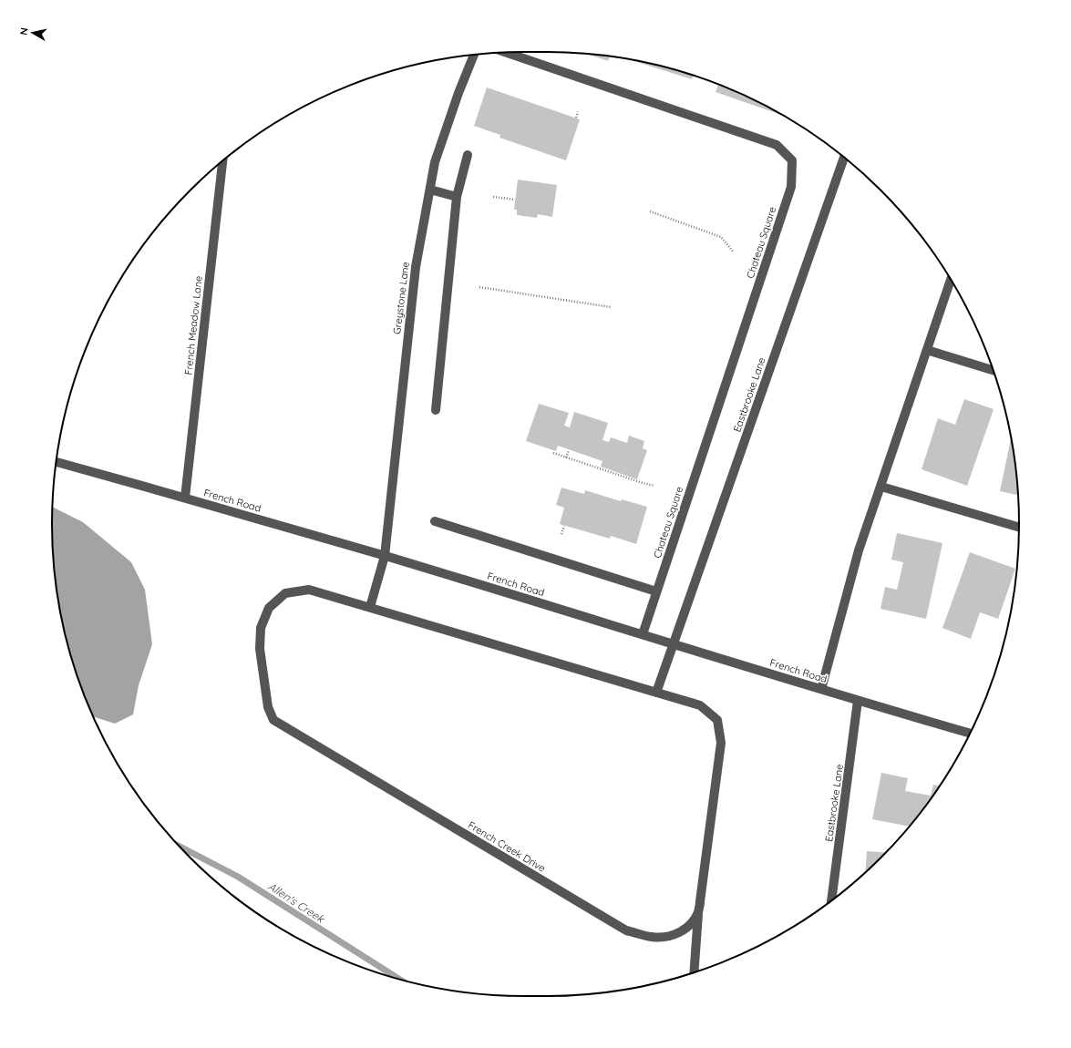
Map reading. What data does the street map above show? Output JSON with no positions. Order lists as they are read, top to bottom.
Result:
{
  "streets": {
    "street": [
      "Chateau Square",
      "Greystone Lane",
      "French Meadow Lane",
      "Eastbrooke Lane",
      "French Road",
      "French Creek Drive"
    ]
  },
  "crossings": [
    ["Chateau Square", "French Road"],
    ["Greystone Lane", "French Road"],
    ["French Meadow Lane", "French Road"],
    ["Eastbrooke Lane", "French Road"]
  ],
  "water": ["Allen's Creek"],
  "north": "left"
}
